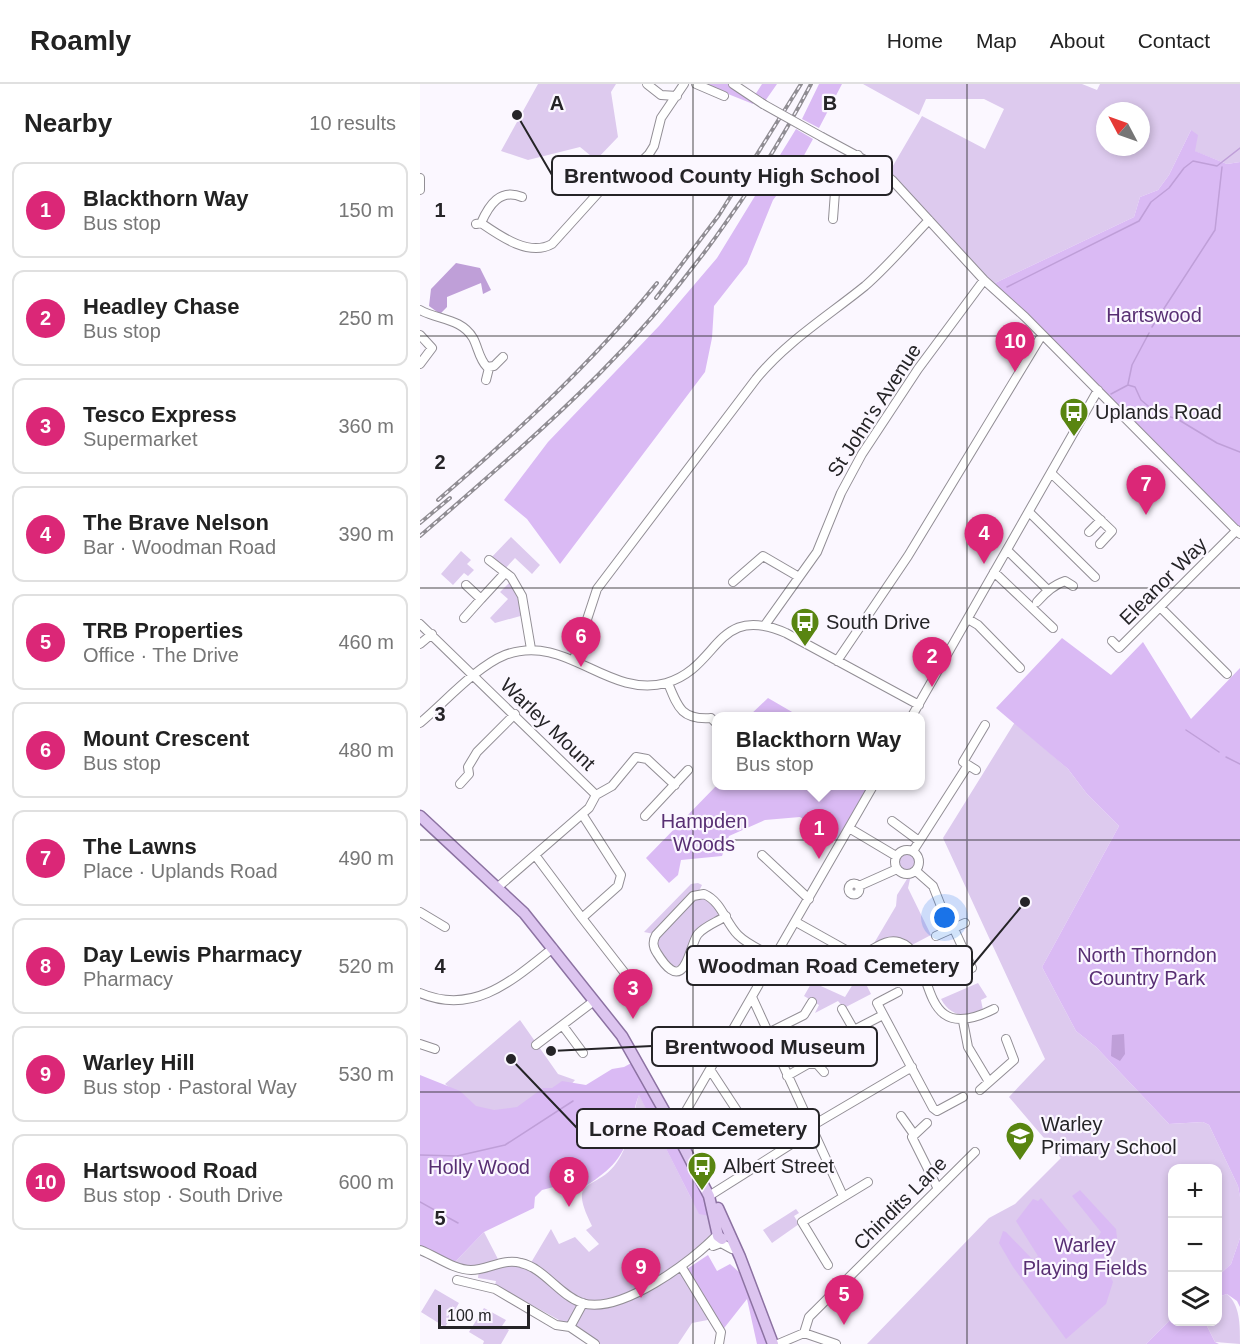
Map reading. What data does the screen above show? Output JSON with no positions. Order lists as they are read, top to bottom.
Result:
{
  "streets": {
    "street": [
      "St John's Avenue",
      "Eleanor Way",
      "Warley Mount",
      "Chindits Lane"
    ]
  },
  "parks": [
    "Hartswood",
    "Hampden Woods",
    "North Thorndon Country Park",
    "Holly Wood",
    "Warley Playing Fields"
  ],
  "places": {
    "other": [
      "Brentwood County High School",
      "Woodman Road Cemetery",
      "Brentwood Museum",
      "Lorne Road Cemetery"
    ],
    "bus stop": ["Uplands Road", "South Drive", "Albert Street"],
    "school or university": ["Warley Primary School"]
  },
  "scale_bar": "100 m",
  "north": "top left",
  "page": {
    "header": "Roamly",
    "nav": [
      "Home",
      "Map",
      "About",
      "Contact"
    ],
    "heading": ["Nearby", "10 results"],
    "list": [
      {
        "mark": "1",
        "name": "Blackthorn Way",
        "note": "Bus stop",
        "value": "150 m"
      },
      {
        "mark": "2",
        "name": "Headley Chase",
        "note": "Bus stop",
        "value": "250 m"
      },
      {
        "mark": "3",
        "name": "Tesco Express",
        "note": "Supermarket",
        "value": "360 m"
      },
      {
        "mark": "4",
        "name": "The Brave Nelson",
        "note": "Bar · Woodman Road",
        "value": "390 m"
      },
      {
        "mark": "5",
        "name": "TRB Properties",
        "note": "Office · The Drive",
        "value": "460 m"
      },
      {
        "mark": "6",
        "name": "Mount Crescent",
        "note": "Bus stop",
        "value": "480 m"
      },
      {
        "mark": "7",
        "name": "The Lawns",
        "note": "Place · Uplands Road",
        "value": "490 m"
      },
      {
        "mark": "8",
        "name": "Day Lewis Pharmacy",
        "note": "Pharmacy",
        "value": "520 m"
      },
      {
        "mark": "9",
        "name": "Warley Hill",
        "note": "Bus stop · Pastoral Way",
        "value": "530 m"
      },
      {
        "mark": "10",
        "name": "Hartswood Road",
        "note": "Bus stop · South Drive",
        "value": "600 m"
      }
    ],
    "pins": [
      "10",
      "7",
      "4",
      "6",
      "2",
      "1",
      "3",
      "8",
      "9",
      "5"
    ],
    "popup": ["Blackthorn Way", "Bus stop"],
    "map_buttons": ["+", "−"],
    "scale": "100 m"
  },
  "grid": {
    "columns": ["A", "B"],
    "rows": [
      "1",
      "2",
      "3",
      "4",
      "5"
    ]
  }
}
